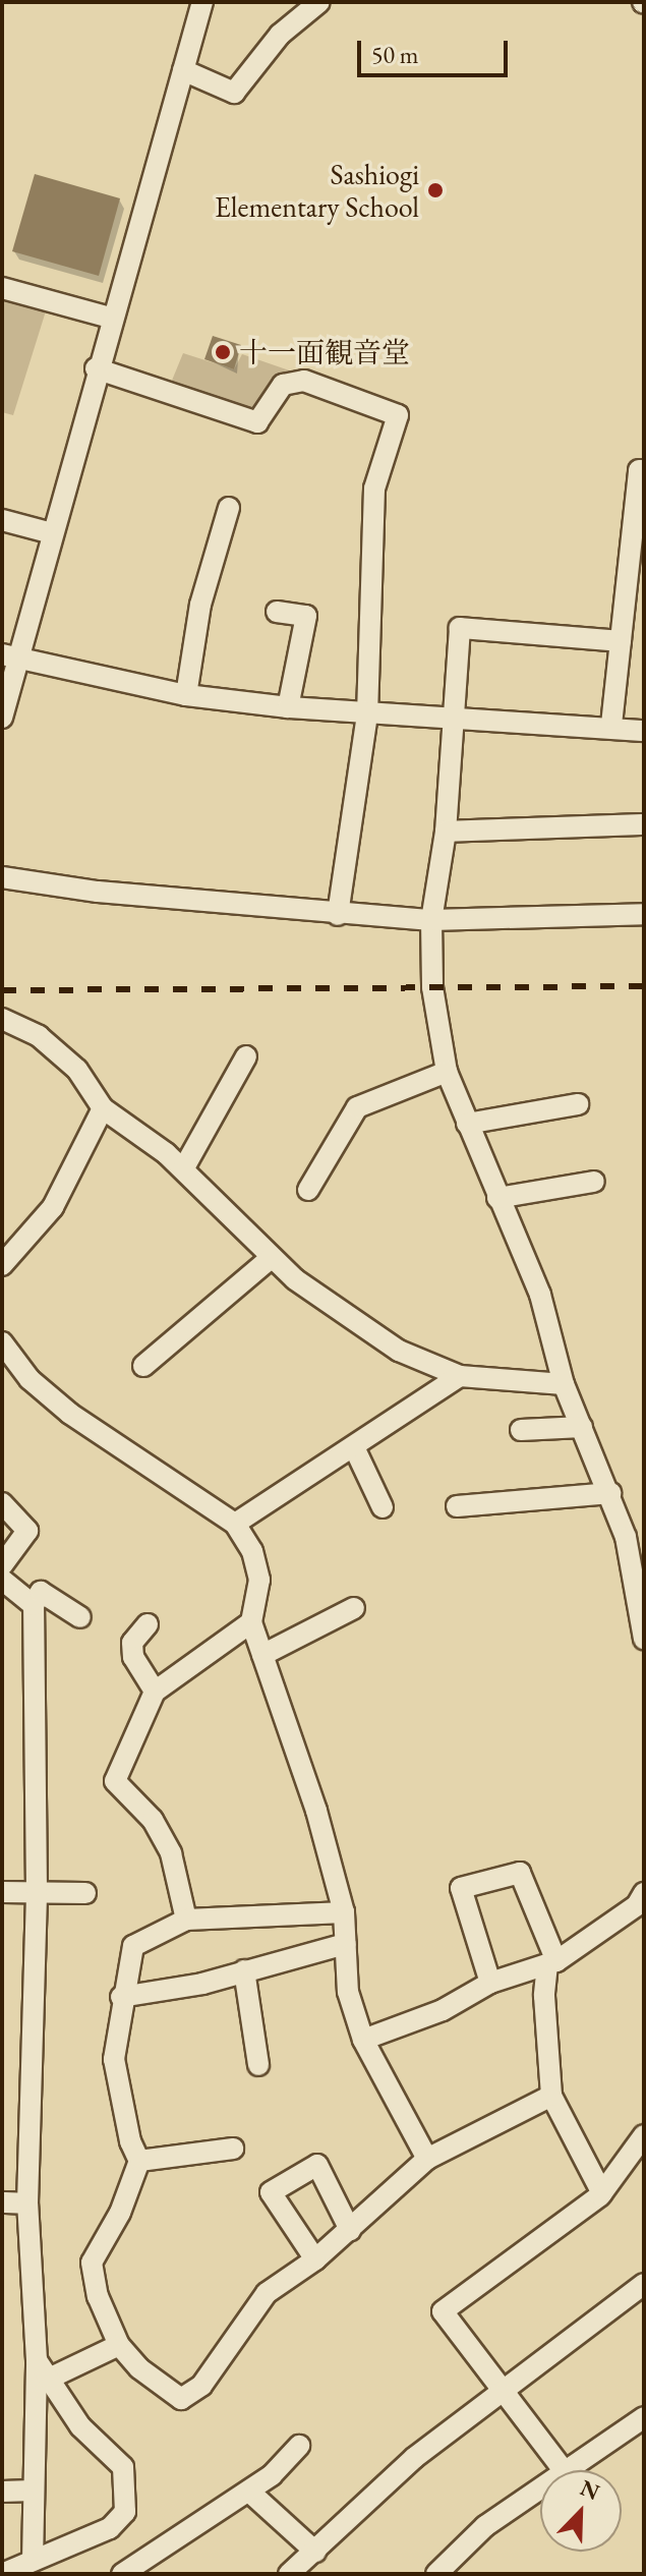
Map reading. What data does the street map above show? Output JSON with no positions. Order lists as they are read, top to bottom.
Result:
{
  "places": ["Sashiogi Elementary School", "十一面観音堂"],
  "scale_bar": "50 m",
  "north": "top right"
}
